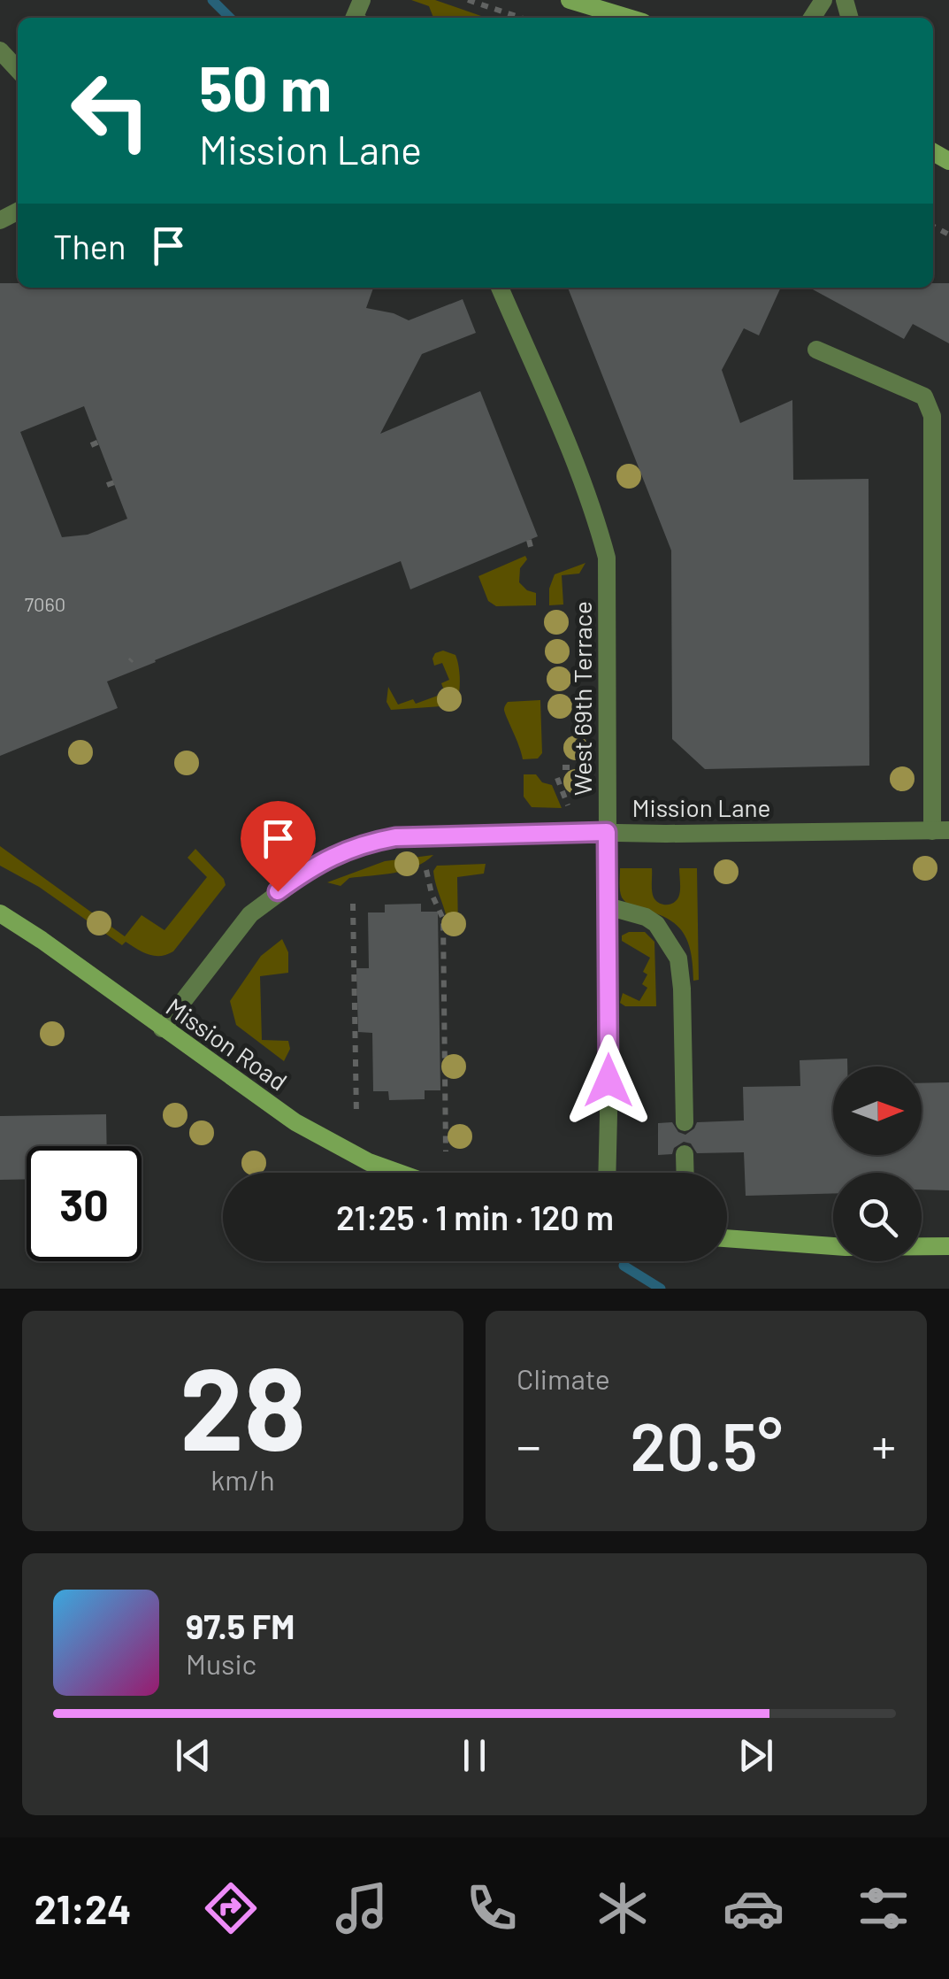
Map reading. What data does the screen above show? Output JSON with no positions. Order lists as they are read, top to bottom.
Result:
{
  "streets": {
    "main road": ["Mission Road"],
    "street": ["West 69th Terrace", "Mission Lane"]
  },
  "crossings": [
    ["West 69th Terrace", "Mission Lane"],
    ["Mission Lane", "Mission Road"]
  ],
  "house_numbers": ["7060"],
  "north": "right",
  "page": {
    "turn": ["50 m", "Mission Lane"],
    "then": "Then",
    "limit": "30",
    "trip": "21:25 · 1 min · 120 m",
    "tile": [
      ["28", "km/h"],
      "Climate"
    ],
    "heat": ["−", "20.5°", "+"],
    "song": ["97.5 FM", "Music"],
    "tabs": "21:24"
  }
}
